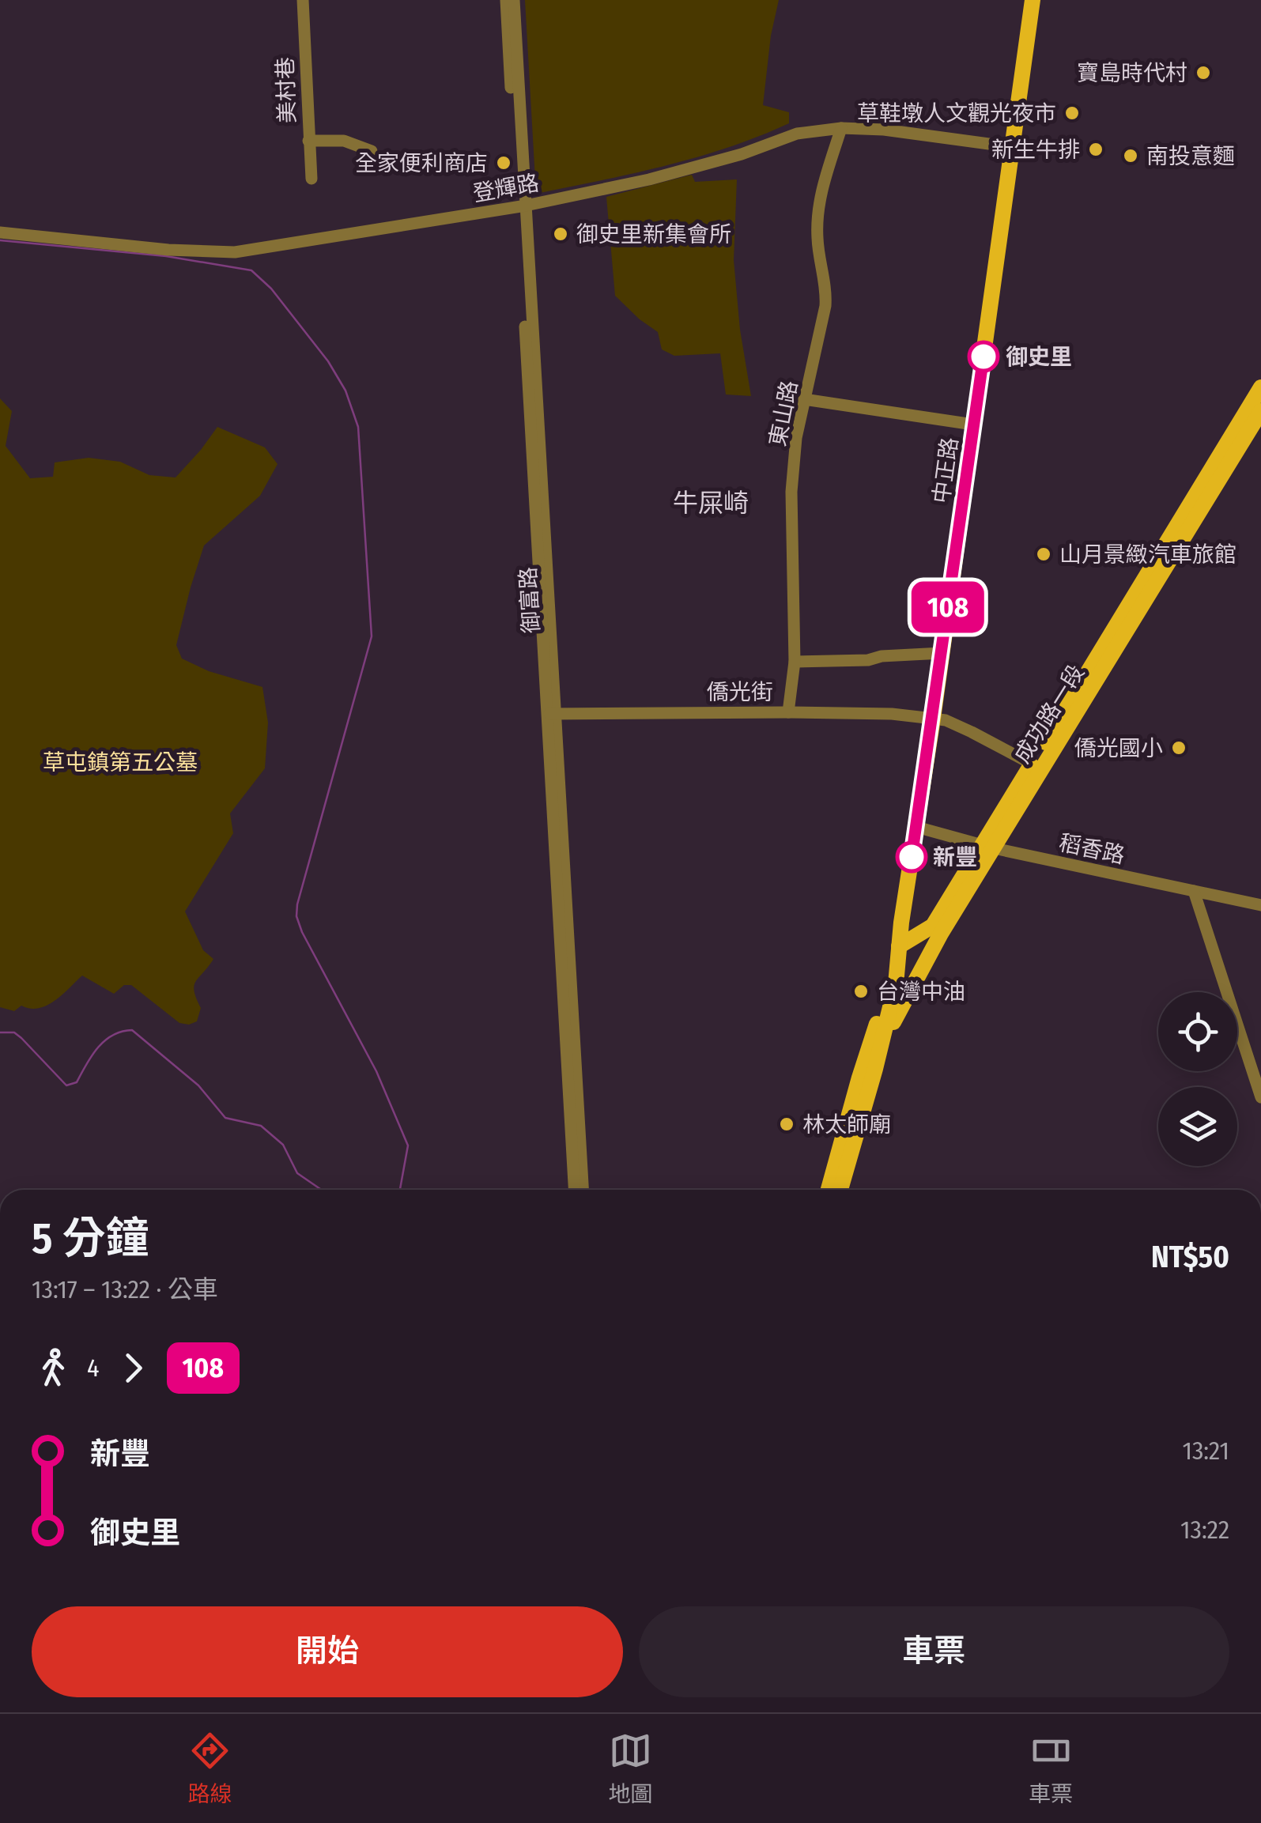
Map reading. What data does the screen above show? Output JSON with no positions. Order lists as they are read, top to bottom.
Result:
{
  "streets": {
    "main road": ["中正路", "成功路一段"],
    "street": [
      "美村巷",
      "登輝路",
      "東山路",
      "御富路",
      "僑光街",
      "稻香路"
    ]
  },
  "crossings": [
    ["登輝路", "東山路"],
    ["登輝路", "中正路"],
    ["登輝路", "御富路"],
    ["東山路", "僑光街"],
    ["中正路", "僑光街"],
    ["中正路", "成功路一段"],
    ["中正路", "稻香路"],
    ["御富路", "僑光街"],
    ["僑光街", "成功路一段"],
    ["成功路一段", "稻香路"]
  ],
  "districts": ["牛屎崎"],
  "parks": ["草屯鎮第五公墓"],
  "places": [
    "寶島時代村",
    "草鞋墩人文觀光夜市",
    "新生牛排",
    "南投意麵",
    "全家便利商店",
    "御史里新集會所",
    "御史里",
    "山月景緻汽車旅館",
    "僑光國小",
    "新豐",
    "台灣中油",
    "林太師廟"
  ],
  "lines": ["bus line 108"],
  "page": {
    "on_map": "108",
    "heading": ["5 分鐘", "13:17 – 13:22 · 公車", "NT$50"],
    "legs": ["4", "108"],
    "list": [
      {
        "name": "新豐",
        "value": "13:21"
      },
      {
        "name": "御史里",
        "value": "13:22"
      }
    ],
    "buttons": ["開始", "車票"],
    "tabs": ["路線", "地圖", "車票"]
  }
}
